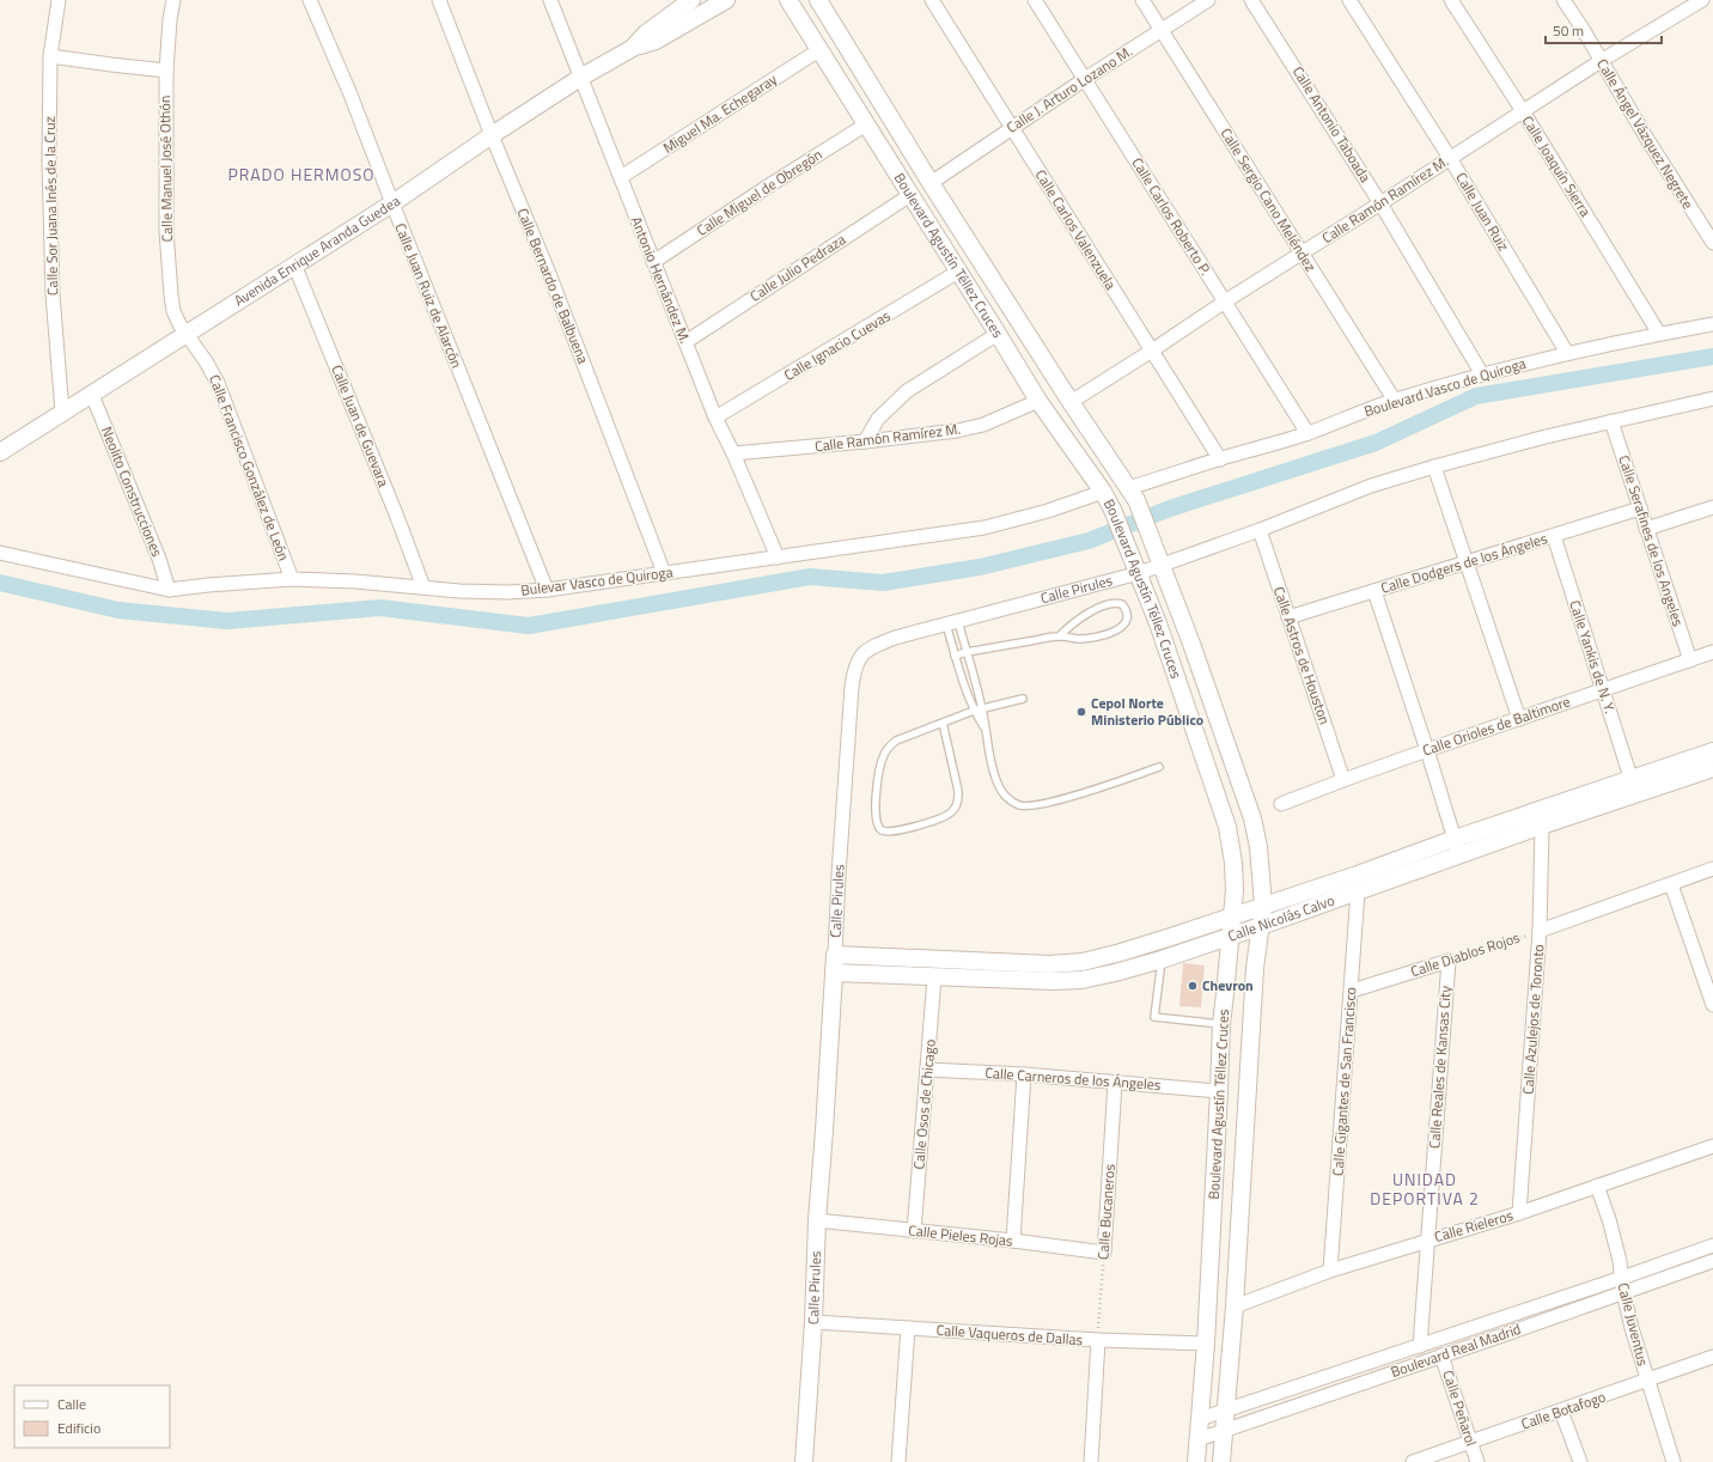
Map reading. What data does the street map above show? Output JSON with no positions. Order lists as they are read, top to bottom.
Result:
{
  "streets": {
    "street": [
      "Calle J. Arturo Lozano M.",
      "Miguel Ma. Echegaray",
      "Calle Antonio Taboada",
      "Calle Ángel Vázquez Negrete",
      "Calle Joaquín Sierra",
      "Calle Manuel José Othón",
      "Calle Miguel de Obregón",
      "Calle Sergio Cano Meléndez",
      "Calle Ramón Ramírez M.",
      "Calle Sor Juana Inés de la Cruz",
      "Calle Juan Ruiz",
      "Calle Carlos Roberto P.",
      "Calle Carlos Valenzuela",
      "Avenida Enrique Aranda Guedea",
      "Boulevard Agustín Téllez Cruces",
      "Calle Julio Pedraza",
      "Antonio Hernández M.",
      "Calle Bernardo de Balbuena",
      "Calle Juan Ruiz de Alarcón",
      "Calle Ignacio Cuevas",
      "Boulevard Vasco de Quiroga",
      "Calle Juan de Guevara",
      "Calle Francisco González de León",
      "Neolito Construcciones",
      "Calle Serafines de los Angeles",
      "Calle Dodgers de los Ángeles",
      "Bulevar Vasco de Quiroga",
      "Calle Pirules",
      "Calle Astros de Houston",
      "Calle Yankis de N. Y.",
      "Calle Orioles de Baltimore",
      "Calle Nicolás Calvo",
      "Calle Diablos Rojos",
      "Calle Azulejos de Toronto",
      "Calle Reales de Kansas City",
      "Calle Carneros de los Ángeles",
      "Calle Gigantes de San Francisco",
      "Calle Osos de Chicago",
      "Calle Bucaneros",
      "Calle Rieleros",
      "Calle Pieles Rojas",
      "Calle Juventus",
      "Calle Vaqueros de Dallas",
      "Boulevard Real Madrid",
      "Calle Peñarol",
      "Calle Botafogo"
    ]
  },
  "crossings": [
    ["Calle J. Arturo Lozano M.", "Calle Sergio Cano Meléndez"],
    ["Calle J. Arturo Lozano M.", "Calle Carlos Roberto P."],
    ["Calle J. Arturo Lozano M.", "Calle Carlos Valenzuela"],
    ["Calle J. Arturo Lozano M.", "Boulevard Agustín Téllez Cruces"],
    ["Miguel Ma. Echegaray", "Boulevard Agustín Téllez Cruces"],
    ["Miguel Ma. Echegaray", "Antonio Hernández M."],
    ["Calle Antonio Taboada", "Calle Ramón Ramírez M."],
    ["Calle Antonio Taboada", "Boulevard Vasco de Quiroga"],
    ["Calle Ángel Vázquez Negrete", "Calle Ramón Ramírez M."],
    ["Calle Joaquín Sierra", "Calle Ramón Ramírez M."],
    ["Calle Joaquín Sierra", "Boulevard Vasco de Quiroga"],
    ["Calle Manuel José Othón", "Avenida Enrique Aranda Guedea"],
    ["Calle Manuel José Othón", "Calle Francisco González de León"],
    ["Calle Miguel de Obregón", "Boulevard Agustín Téllez Cruces"],
    ["Calle Miguel de Obregón", "Antonio Hernández M."],
    ["Calle Sergio Cano Meléndez", "Calle Ramón Ramírez M."],
    ["Calle Sergio Cano Meléndez", "Boulevard Vasco de Quiroga"],
    ["Calle Ramón Ramírez M.", "Calle Juan Ruiz"],
    ["Calle Ramón Ramírez M.", "Calle Carlos Roberto P."],
    ["Calle Ramón Ramírez M.", "Calle Carlos Valenzuela"],
    ["Calle Ramón Ramírez M.", "Boulevard Agustín Téllez Cruces"],
    ["Calle Ramón Ramírez M.", "Antonio Hernández M."],
    ["Calle Sor Juana Inés de la Cruz", "Avenida Enrique Aranda Guedea"],
    ["Calle Juan Ruiz", "Boulevard Vasco de Quiroga"],
    ["Calle Carlos Roberto P.", "Boulevard Vasco de Quiroga"],
    ["Calle Carlos Valenzuela", "Boulevard Vasco de Quiroga"],
    ["Avenida Enrique Aranda Guedea", "Antonio Hernández M."],
    ["Avenida Enrique Aranda Guedea", "Calle Bernardo de Balbuena"],
    ["Avenida Enrique Aranda Guedea", "Calle Juan Ruiz de Alarcón"],
    ["Avenida Enrique Aranda Guedea", "Calle Juan de Guevara"],
    ["Avenida Enrique Aranda Guedea", "Calle Francisco González de León"],
    ["Avenida Enrique Aranda Guedea", "Neolito Construcciones"],
    ["Boulevard Agustín Téllez Cruces", "Calle Julio Pedraza"],
    ["Boulevard Agustín Téllez Cruces", "Calle Ignacio Cuevas"],
    ["Boulevard Agustín Téllez Cruces", "Boulevard Vasco de Quiroga"],
    ["Boulevard Agustín Téllez Cruces", "Bulevar Vasco de Quiroga"],
    ["Boulevard Agustín Téllez Cruces", "Calle Pirules"],
    ["Boulevard Agustín Téllez Cruces", "Calle Nicolás Calvo"],
    ["Boulevard Agustín Téllez Cruces", "Calle Carneros de los Ángeles"],
    ["Boulevard Agustín Téllez Cruces", "Calle Rieleros"],
    ["Boulevard Agustín Téllez Cruces", "Calle Vaqueros de Dallas"],
    ["Boulevard Agustín Téllez Cruces", "Boulevard Real Madrid"],
    ["Calle Julio Pedraza", "Antonio Hernández M."],
    ["Antonio Hernández M.", "Calle Ignacio Cuevas"],
    ["Antonio Hernández M.", "Bulevar Vasco de Quiroga"],
    ["Calle Bernardo de Balbuena", "Bulevar Vasco de Quiroga"],
    ["Calle Juan Ruiz de Alarcón", "Bulevar Vasco de Quiroga"],
    ["Calle Juan de Guevara", "Bulevar Vasco de Quiroga"],
    ["Calle Francisco González de León", "Bulevar Vasco de Quiroga"],
    ["Neolito Construcciones", "Bulevar Vasco de Quiroga"],
    ["Calle Serafines de los Angeles", "Calle Dodgers de los Ángeles"],
    ["Calle Serafines de los Angeles", "Calle Pirules"],
    ["Calle Serafines de los Angeles", "Calle Orioles de Baltimore"],
    ["Calle Dodgers de los Ángeles", "Calle Astros de Houston"],
    ["Calle Dodgers de los Ángeles", "Calle Yankis de N. Y."],
    ["Calle Pirules", "Calle Astros de Houston"],
    ["Calle Pirules", "Calle Nicolás Calvo"],
    ["Calle Pirules", "Calle Pieles Rojas"],
    ["Calle Pirules", "Calle Vaqueros de Dallas"],
    ["Calle Astros de Houston", "Calle Orioles de Baltimore"],
    ["Calle Yankis de N. Y.", "Calle Orioles de Baltimore"],
    ["Calle Yankis de N. Y.", "Calle Nicolás Calvo"],
    ["Calle Nicolás Calvo", "Calle Azulejos de Toronto"],
    ["Calle Nicolás Calvo", "Calle Gigantes de San Francisco"],
    ["Calle Nicolás Calvo", "Calle Osos de Chicago"],
    ["Calle Diablos Rojos", "Calle Azulejos de Toronto"],
    ["Calle Diablos Rojos", "Calle Reales de Kansas City"],
    ["Calle Diablos Rojos", "Calle Gigantes de San Francisco"],
    ["Calle Azulejos de Toronto", "Calle Rieleros"],
    ["Calle Reales de Kansas City", "Calle Rieleros"],
    ["Calle Reales de Kansas City", "Boulevard Real Madrid"],
    ["Calle Carneros de los Ángeles", "Calle Osos de Chicago"],
    ["Calle Carneros de los Ángeles", "Calle Bucaneros"],
    ["Calle Gigantes de San Francisco", "Calle Rieleros"],
    ["Calle Osos de Chicago", "Calle Pieles Rojas"],
    ["Calle Bucaneros", "Calle Pieles Rojas"],
    ["Calle Bucaneros", "Calle Vaqueros de Dallas"],
    ["Calle Rieleros", "Calle Juventus"],
    ["Calle Juventus", "Boulevard Real Madrid"],
    ["Calle Juventus", "Calle Botafogo"],
    ["Boulevard Real Madrid", "Calle Peñarol"],
    ["Calle Peñarol", "Calle Botafogo"]
  ],
  "districts": ["PRADO HERMOSO", "UNIDAD DEPORTIVA 2"],
  "places": ["Cepol Norte Ministerio Público", "Chevron"],
  "legend": ["Calle", "Edificio"],
  "scale_bar": "50 m"
}
